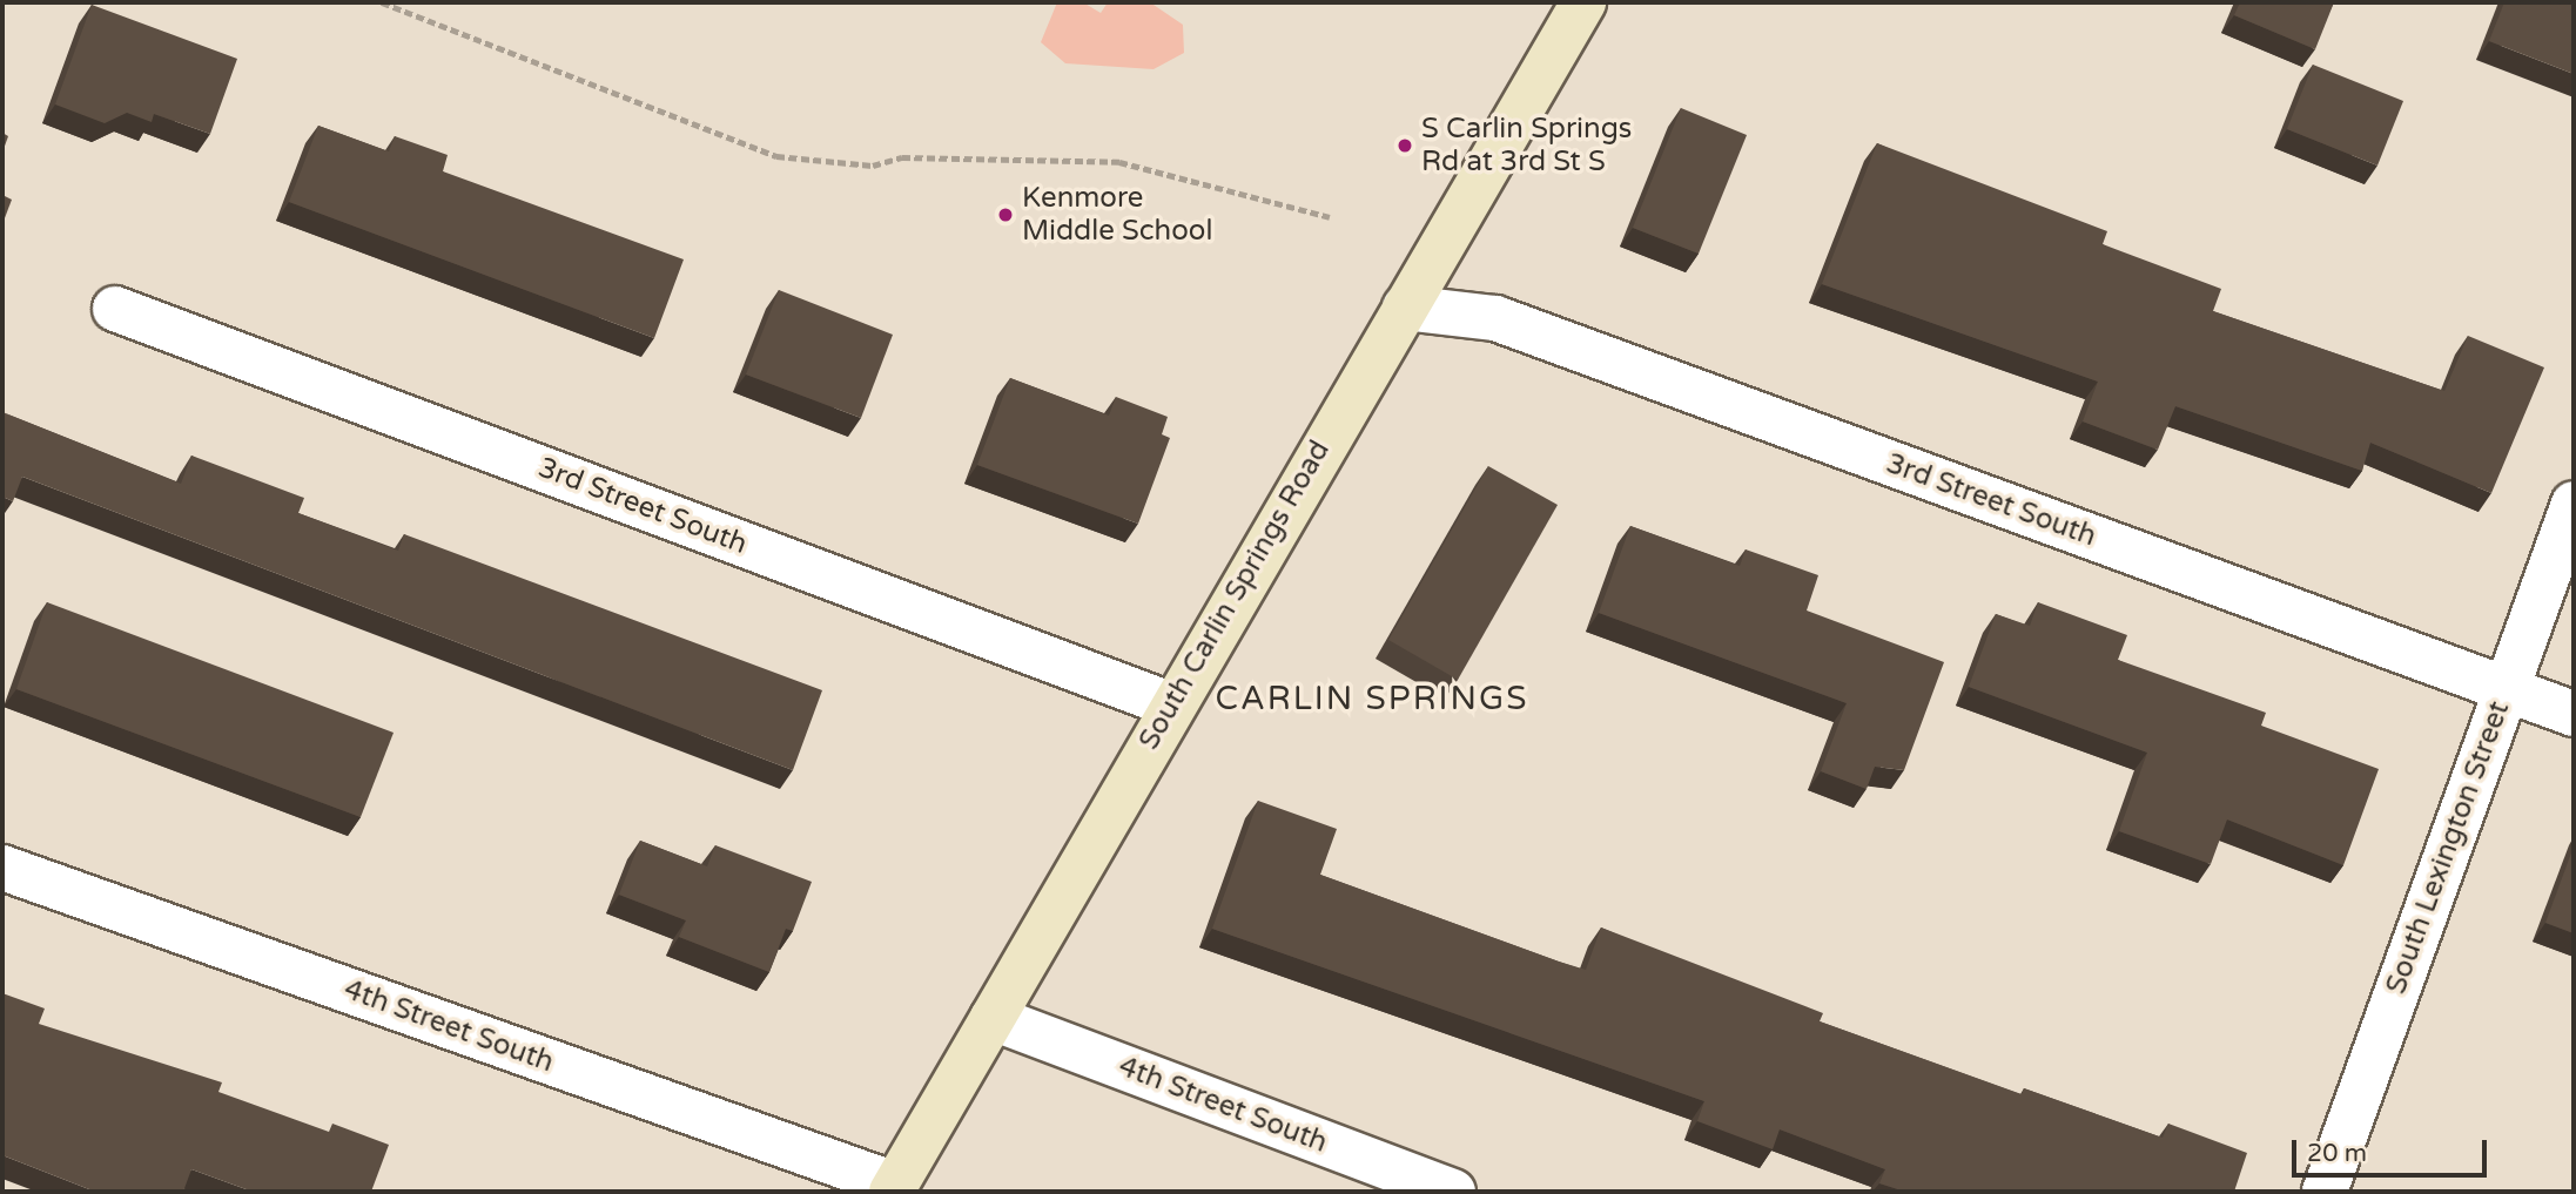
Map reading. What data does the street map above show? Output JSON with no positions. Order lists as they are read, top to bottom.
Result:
{
  "streets": {
    "main road": ["South Carlin Springs Road"],
    "street": ["3rd Street South", "South Lexington Street", "4th Street South"]
  },
  "crossings": [
    ["3rd Street South", "South Carlin Springs Road"],
    ["3rd Street South", "South Lexington Street"],
    ["South Carlin Springs Road", "4th Street South"]
  ],
  "districts": ["CARLIN SPRINGS"],
  "places": ["S Carlin Springs Rd at 3rd St S", "Kenmore Middle School"],
  "scale_bar": "20 m"
}
